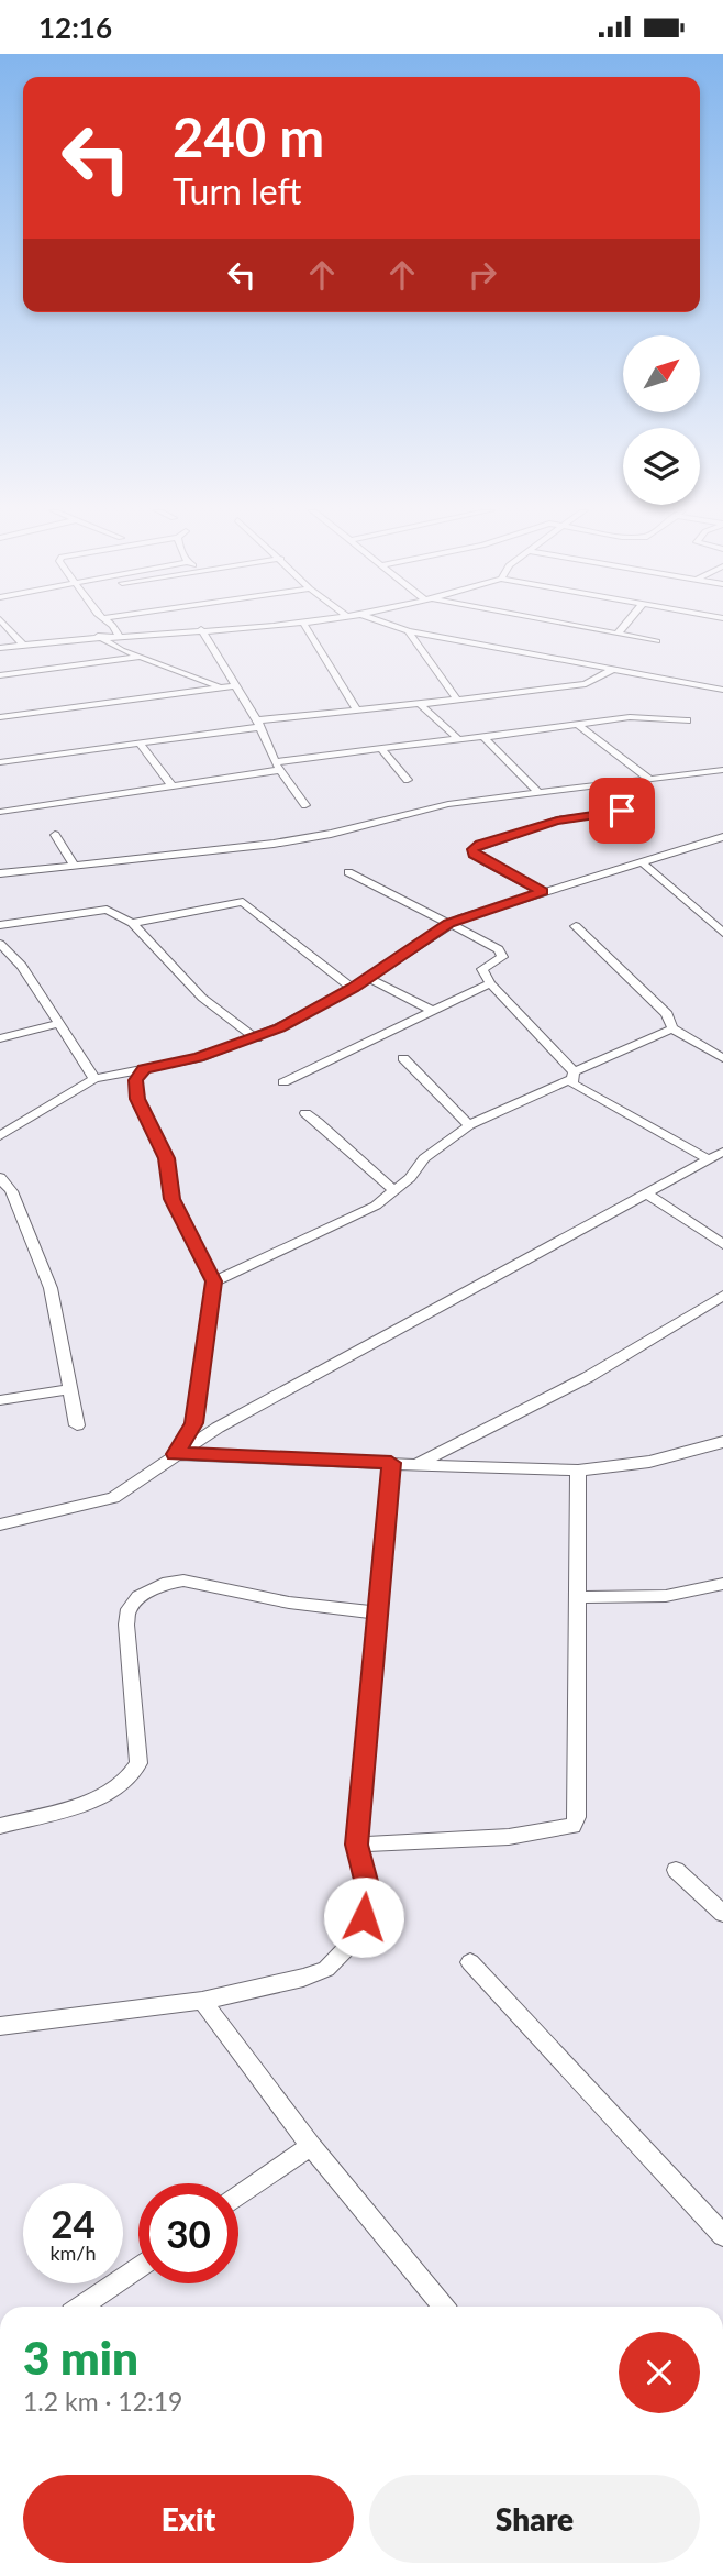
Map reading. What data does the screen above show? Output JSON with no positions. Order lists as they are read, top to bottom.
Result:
{
  "north": "top right",
  "page": {
    "status": "12:16",
    "turn": ["240 m", "Turn left"],
    "speed": "24 km/h",
    "limit": "30",
    "heading": ["3 min", "1.2 km · 12:19"],
    "buttons": ["Exit", "Share"]
  }
}
